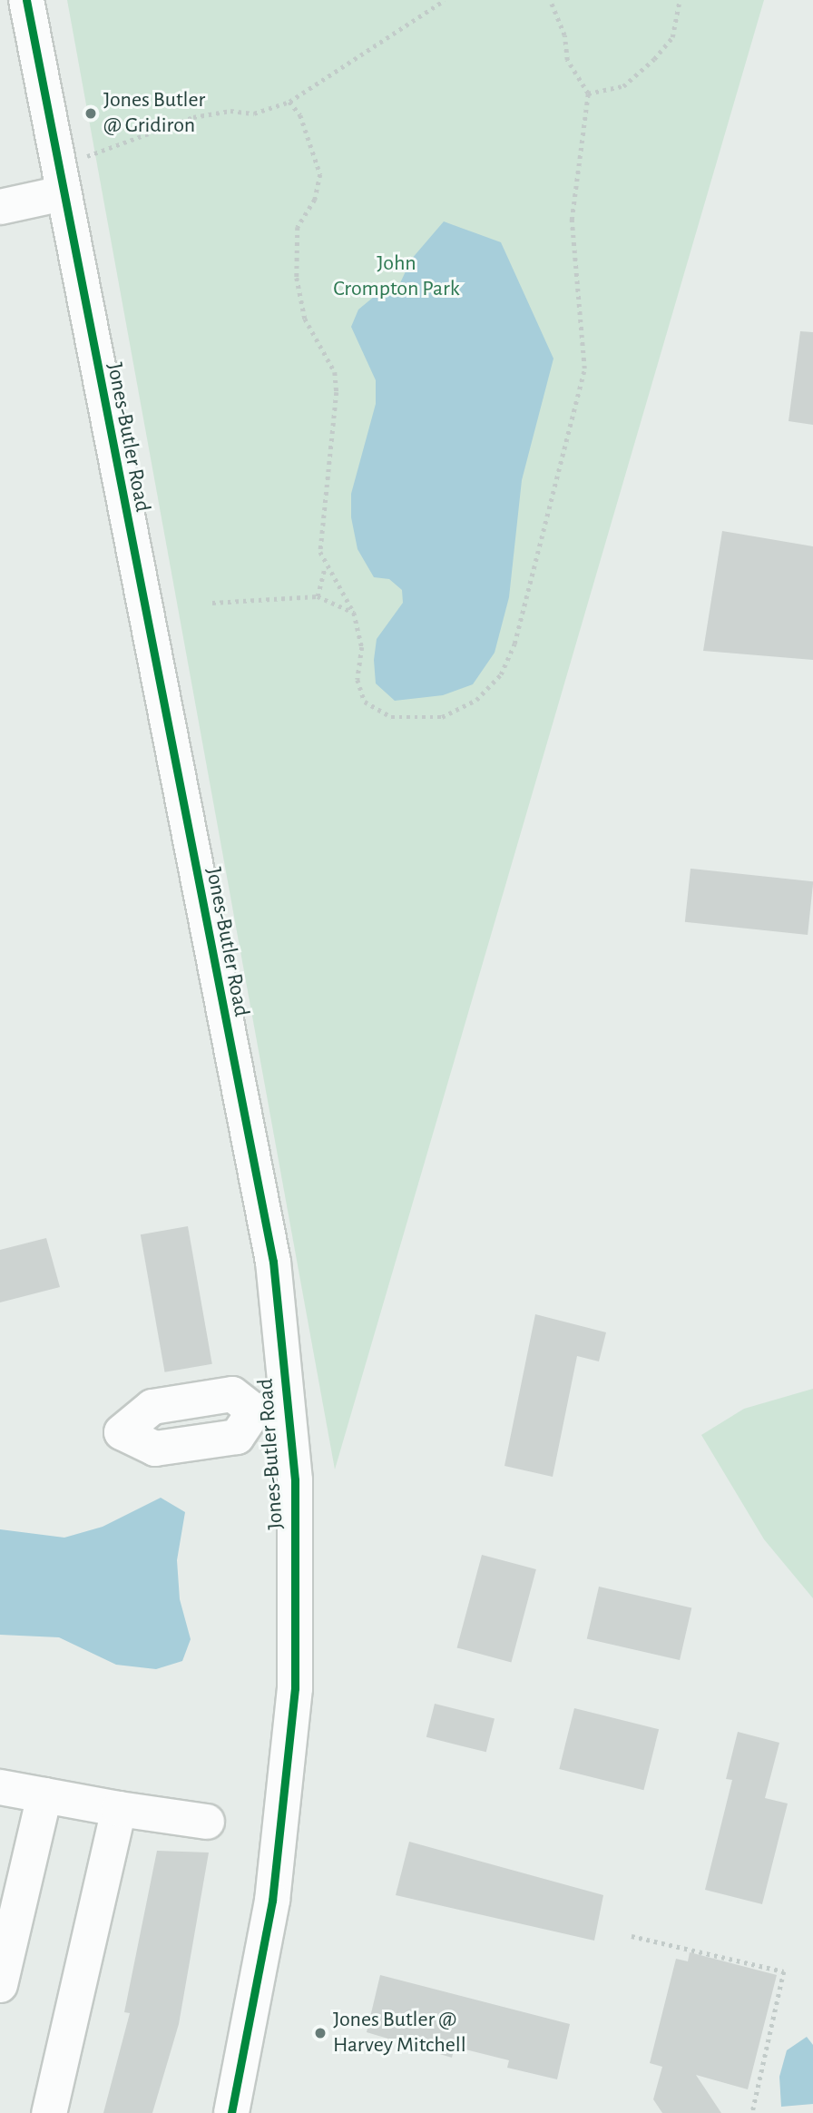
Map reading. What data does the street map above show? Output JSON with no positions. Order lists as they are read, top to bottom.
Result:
{
  "streets": {
    "street": ["Jones-Butler Road"]
  },
  "parks": ["John Crompton Park"],
  "places": ["Jones Butler @ Gridiron", "Jones Butler @ Harvey Mitchell"]
}
